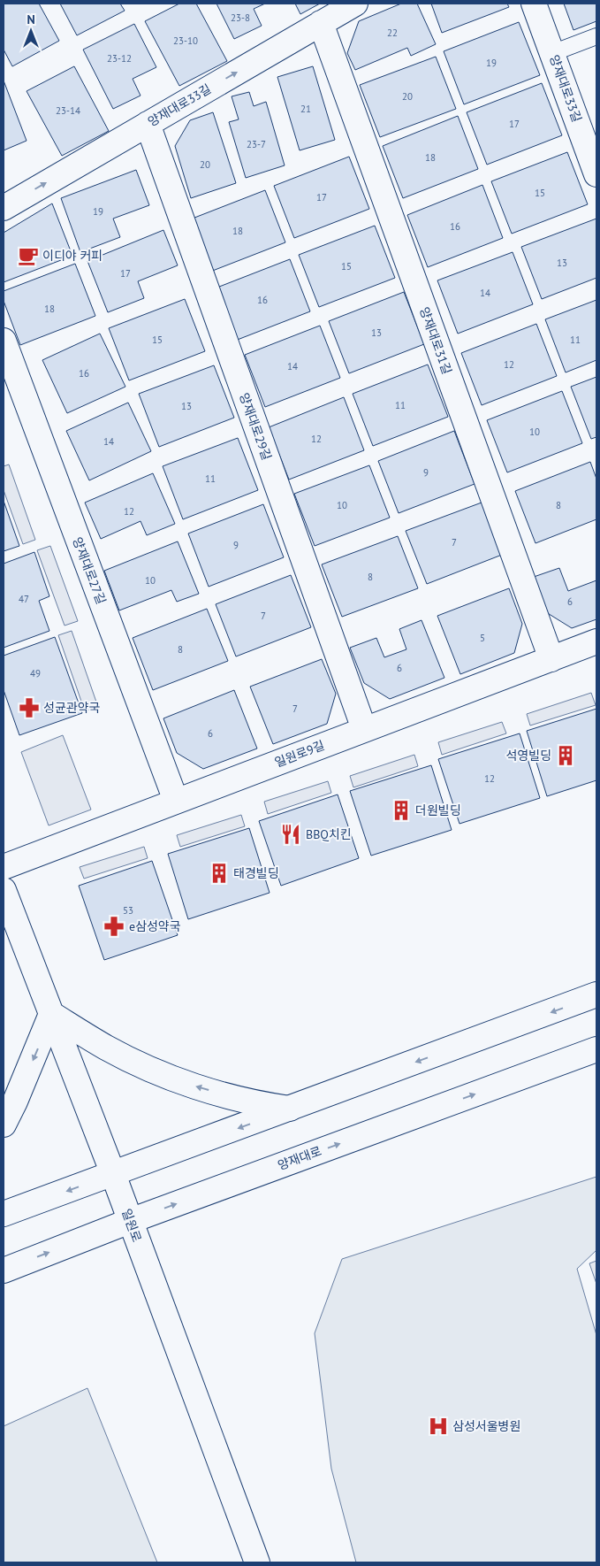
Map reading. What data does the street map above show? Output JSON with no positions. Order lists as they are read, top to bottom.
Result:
{
  "streets": {
    "street": [
      "양재대로33길",
      "양재대로31길",
      "양재대로29길",
      "양재대로27길",
      "일원로9길",
      "양재대로",
      "일원로"
    ]
  },
  "crossings": [
    ["양재대로33길", "양재대로31길"],
    ["양재대로33길", "양재대로29길"],
    ["양재대로31길", "일원로9길"],
    ["양재대로29길", "일원로9길"],
    ["양재대로27길", "일원로9길"],
    ["양재대로", "일원로"]
  ],
  "one_way": ["양재대로33길"],
  "places": {
    "cafe": ["이디야 커피"],
    "pharmacy": ["성균관약국", "e삼성약국"],
    "building": ["석영빌딩", "더원빌딩", "태경빌딩"],
    "restaurant": ["BBQ치킨"],
    "hospital": ["삼성서울병원"]
  },
  "house_numbers": [
    "23-8",
    "22",
    "23-10",
    "23-12",
    "19",
    "20",
    "21",
    "23-14",
    "17",
    "23-7",
    "18",
    "20",
    "15",
    "17",
    "19",
    "16",
    "18",
    "13",
    "15",
    "17",
    "14",
    "16",
    "18",
    "13",
    "15",
    "11",
    "12",
    "14",
    "16",
    "11",
    "13",
    "10",
    "12",
    "14",
    "9",
    "11",
    "10",
    "8",
    "12",
    "7",
    "9",
    "8",
    "10",
    "47",
    "6",
    "7",
    "5",
    "8",
    "6",
    "49",
    "7",
    "6",
    "12",
    "53"
  ],
  "north": "top"
}
